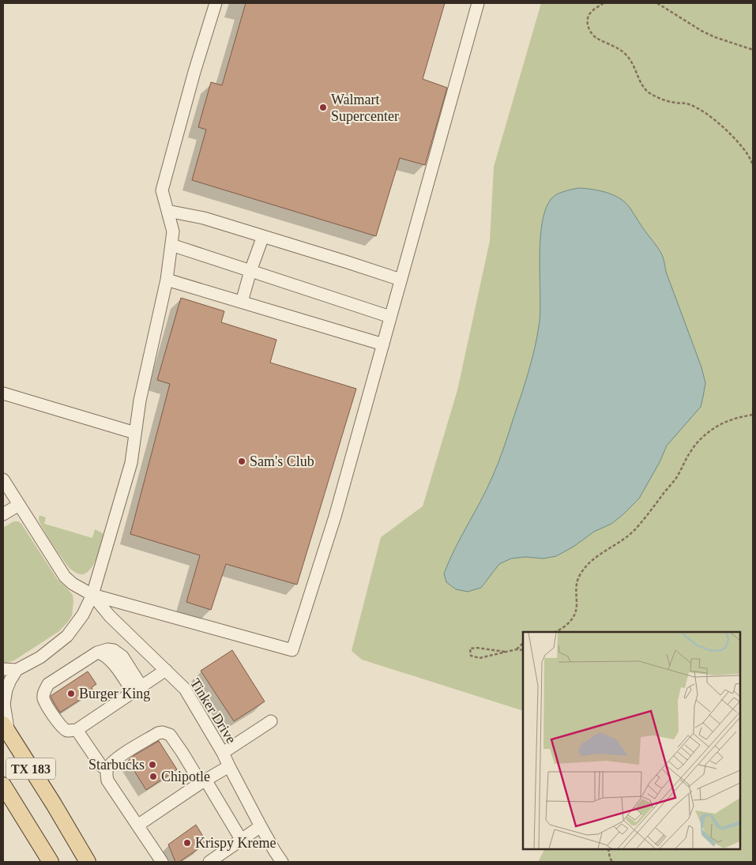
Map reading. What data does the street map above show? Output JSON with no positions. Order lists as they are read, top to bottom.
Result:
{
  "streets": {
    "main road": ["TX 183"],
    "lane": ["Tinker Drive"]
  },
  "places": [
    "Walmart Supercenter",
    "Sam's Club",
    "Burger King",
    "Starbucks",
    "Chipotle",
    "Krispy Kreme"
  ]
}
